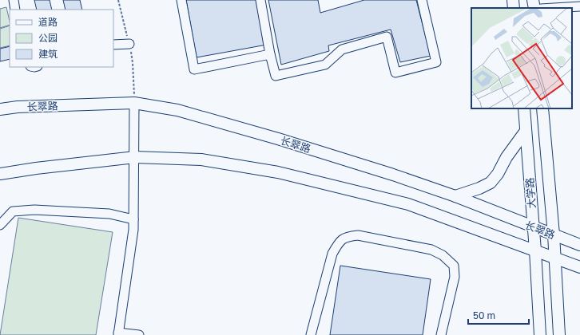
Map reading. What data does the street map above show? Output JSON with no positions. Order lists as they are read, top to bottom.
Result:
{
  "streets": {
    "main road": ["长翠路", "大学路"]
  },
  "crossings": [
    ["长翠路", "大学路"]
  ],
  "legend": ["道路", "公园", "建筑"],
  "scale_bar": "50 m"
}
